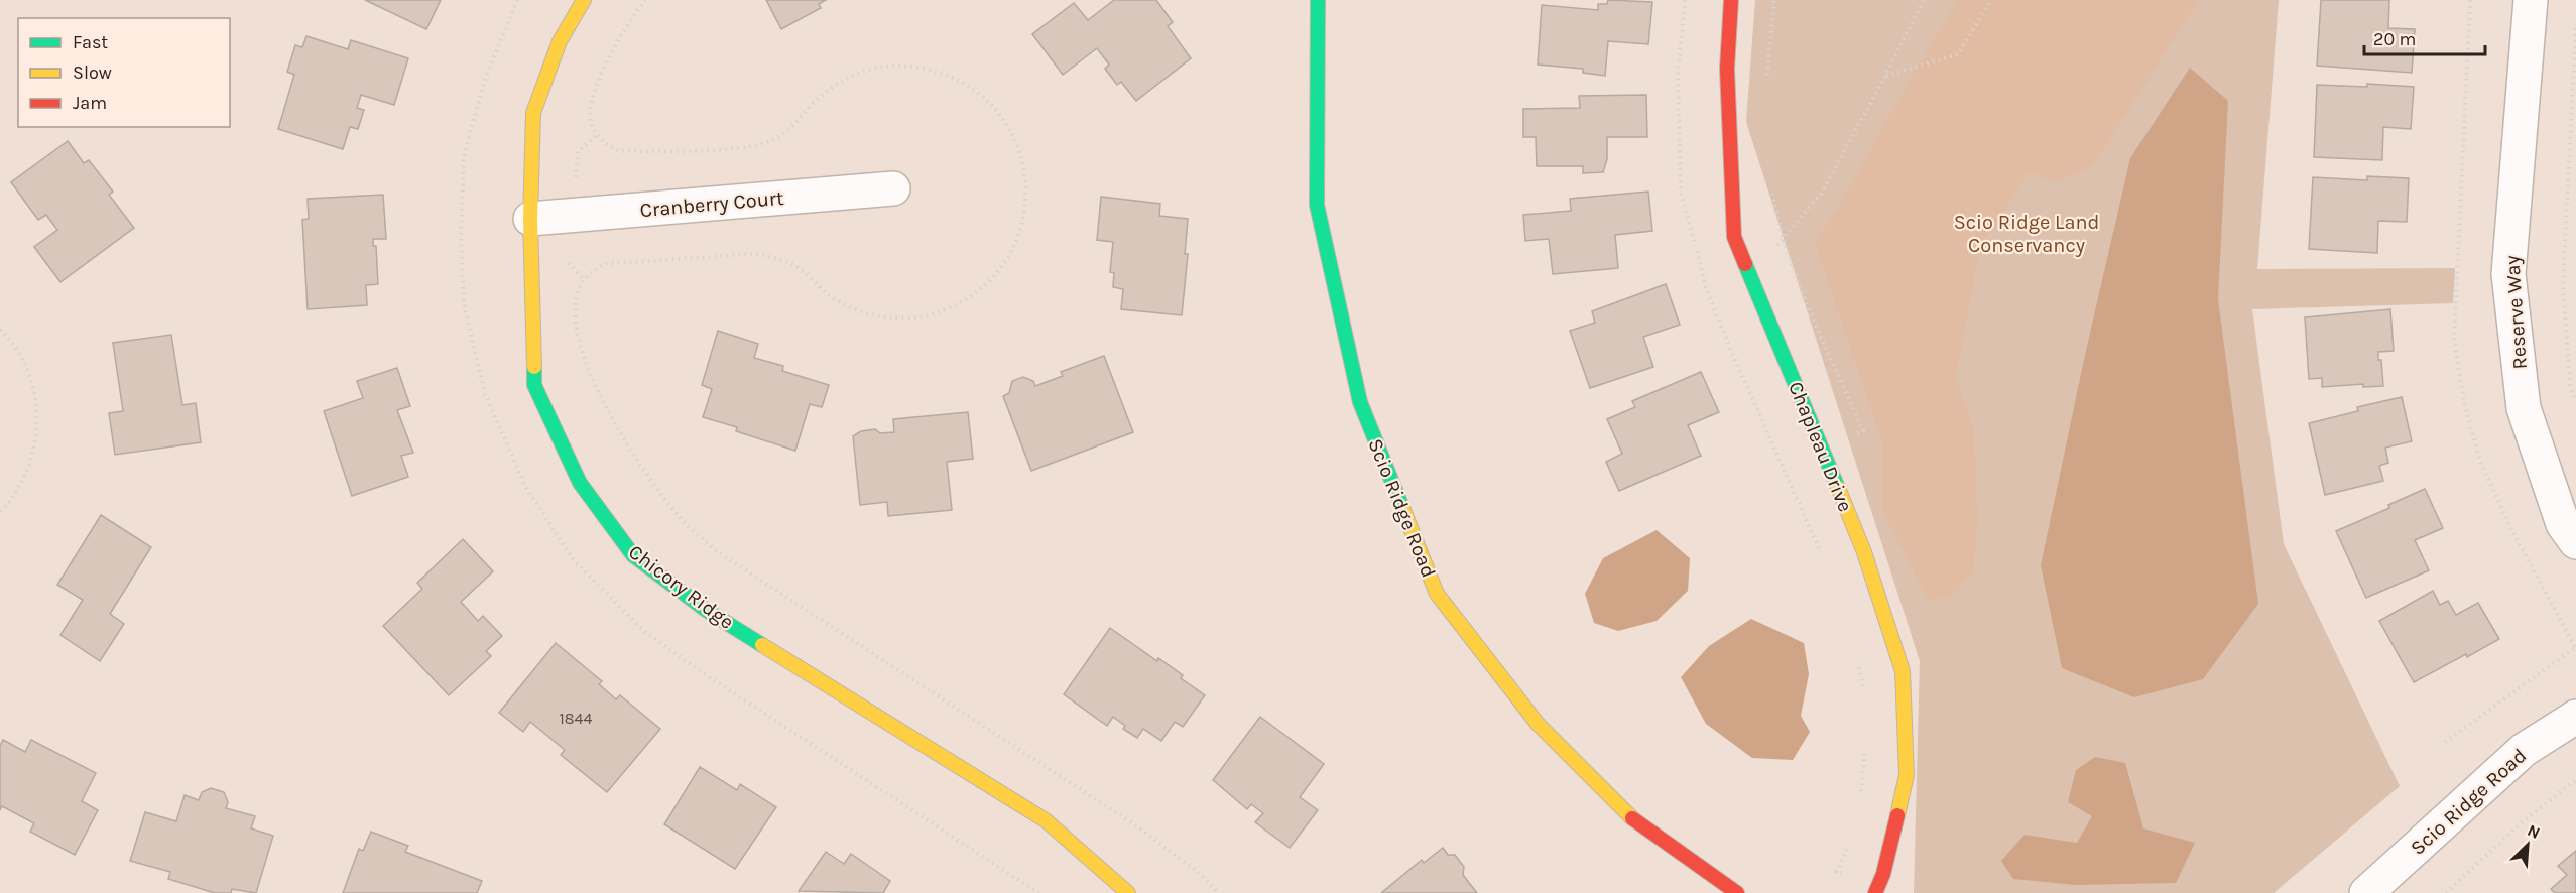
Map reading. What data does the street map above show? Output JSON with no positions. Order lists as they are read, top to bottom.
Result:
{
  "streets": {
    "street": [
      "Cranberry Court",
      "Reserve Way",
      "Chapleau Drive",
      "Scio Ridge Road",
      "Chicory Ridge"
    ]
  },
  "crossings": [
    ["Cranberry Court", "Chicory Ridge"]
  ],
  "parks": ["Scio Ridge Land Conservancy"],
  "house_numbers": ["1844"],
  "legend": ["Fast", "Slow", "Jam"],
  "scale_bar": "20 m",
  "north": "top right"
}
